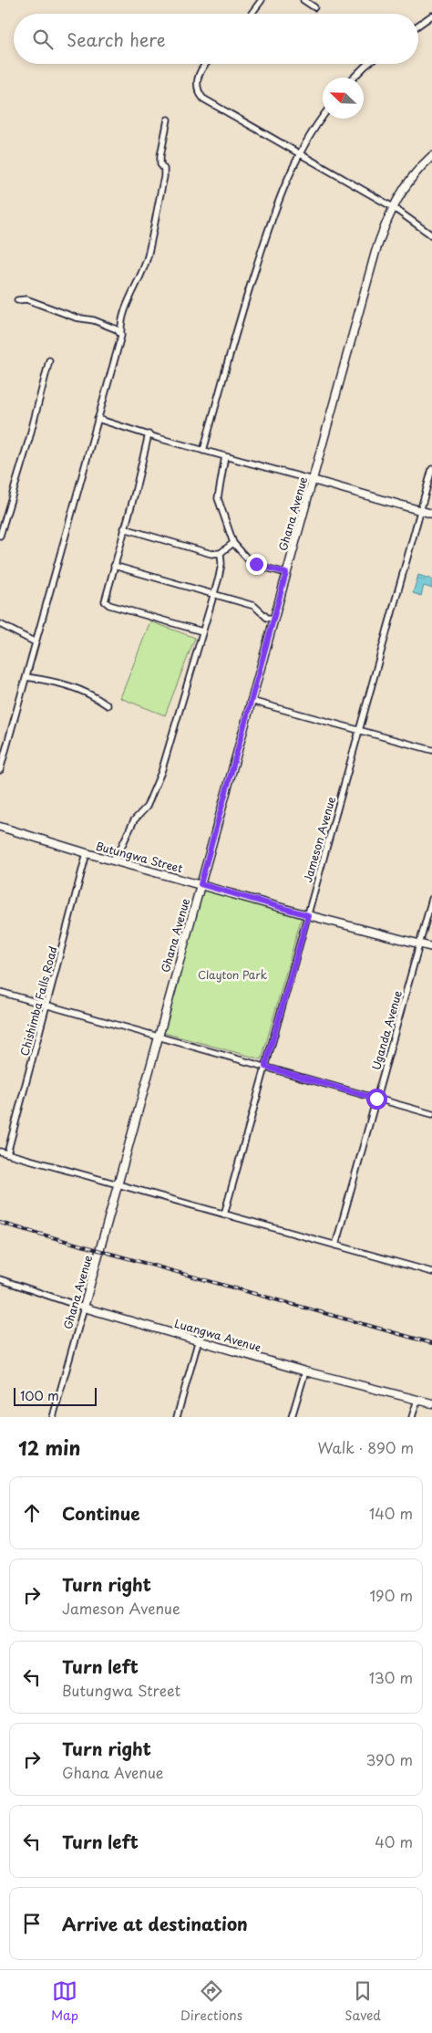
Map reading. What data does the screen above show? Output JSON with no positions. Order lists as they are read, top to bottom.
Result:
{
  "streets": {
    "main road": ["Ghana Avenue", "Butungwa Street", "Luangwa Avenue"],
    "street": ["Jameson Avenue", "Chishimba Falls Road", "Uganda Avenue"]
  },
  "crossings": [
    ["Ghana Avenue", "Butungwa Street"],
    ["Ghana Avenue", "Luangwa Avenue"],
    ["Jameson Avenue", "Butungwa Street"],
    ["Butungwa Street", "Chishimba Falls Road"],
    ["Butungwa Street", "Uganda Avenue"]
  ],
  "parks": ["Clayton Park"],
  "scale_bar": "100 m",
  "north": "top left",
  "page": {
    "search": "Search here",
    "scale": "100 m",
    "heading": ["12 min", "Walk · 890 m"],
    "list": [
      ["Continue", "140 m"],
      ["Turn right", "Jameson Avenue", "190 m"],
      ["Turn left", "Butungwa Street", "130 m"],
      ["Turn right", "Ghana Avenue", "390 m"],
      ["Turn left", "40 m"],
      "Arrive at destination"
    ],
    "nav": ["Map", "Directions", "Saved"]
  }
}
